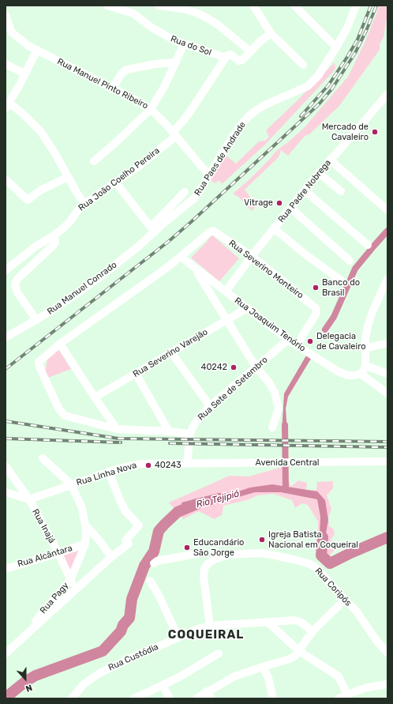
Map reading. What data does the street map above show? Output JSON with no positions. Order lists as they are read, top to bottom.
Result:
{
  "streets": {
    "street": [
      "Rua do Sol",
      "Rua Manuel Pinto Ribeiro",
      "Rua Paes de Andrade",
      "Rua João Coelho Pereira",
      "Rua Padre Nobrega",
      "Rua Severino Monteiro",
      "Rua Manuel Conrado",
      "Rua Joaquim Tenório",
      "Rua Severino Varejão",
      "Rua Sete de Setembro",
      "Avenida Central",
      "Rua Linha Nova",
      "Rua Inajá",
      "Rua Alcântara",
      "Rua Coripós",
      "Rua Pagy",
      "Rua Custódia"
    ]
  },
  "crossings": [
    ["Rua do Sol", "Rua João Coelho Pereira"],
    ["Rua Manuel Pinto Ribeiro", "Rua Paes de Andrade"],
    ["Rua Manuel Pinto Ribeiro", "Rua João Coelho Pereira"],
    ["Rua Paes de Andrade", "Rua Manuel Conrado"],
    ["Rua Padre Nobrega", "Rua Severino Monteiro"],
    ["Rua Padre Nobrega", "Rua Joaquim Tenório"],
    ["Rua Severino Monteiro", "Rua Joaquim Tenório"],
    ["Rua Joaquim Tenório", "Rua Severino Varejão"],
    ["Rua Joaquim Tenório", "Rua Sete de Setembro"],
    ["Rua Sete de Setembro", "Avenida Central"],
    ["Rua Sete de Setembro", "Rua Linha Nova"],
    ["Avenida Central", "Rua Linha Nova"],
    ["Rua Linha Nova", "Rua Inajá"],
    ["Rua Linha Nova", "Rua Pagy"],
    ["Rua Inajá", "Rua Alcântara"],
    ["Rua Inajá", "Rua Pagy"],
    ["Rua Alcântara", "Rua Pagy"],
    ["Rua Coripós", "Rua Custódia"]
  ],
  "districts": ["COQUEIRAL"],
  "water": ["Rio Tejipió"],
  "places": [
    "Mercado de Cavaleiro",
    "Vitrage",
    "Banco do Brasil",
    "Delegacia de Cavaleiro",
    "40242",
    "40243",
    "Igreja Batista Nacional em Coqueiral",
    "Educandário São Jorge"
  ],
  "north": "bottom"
}
